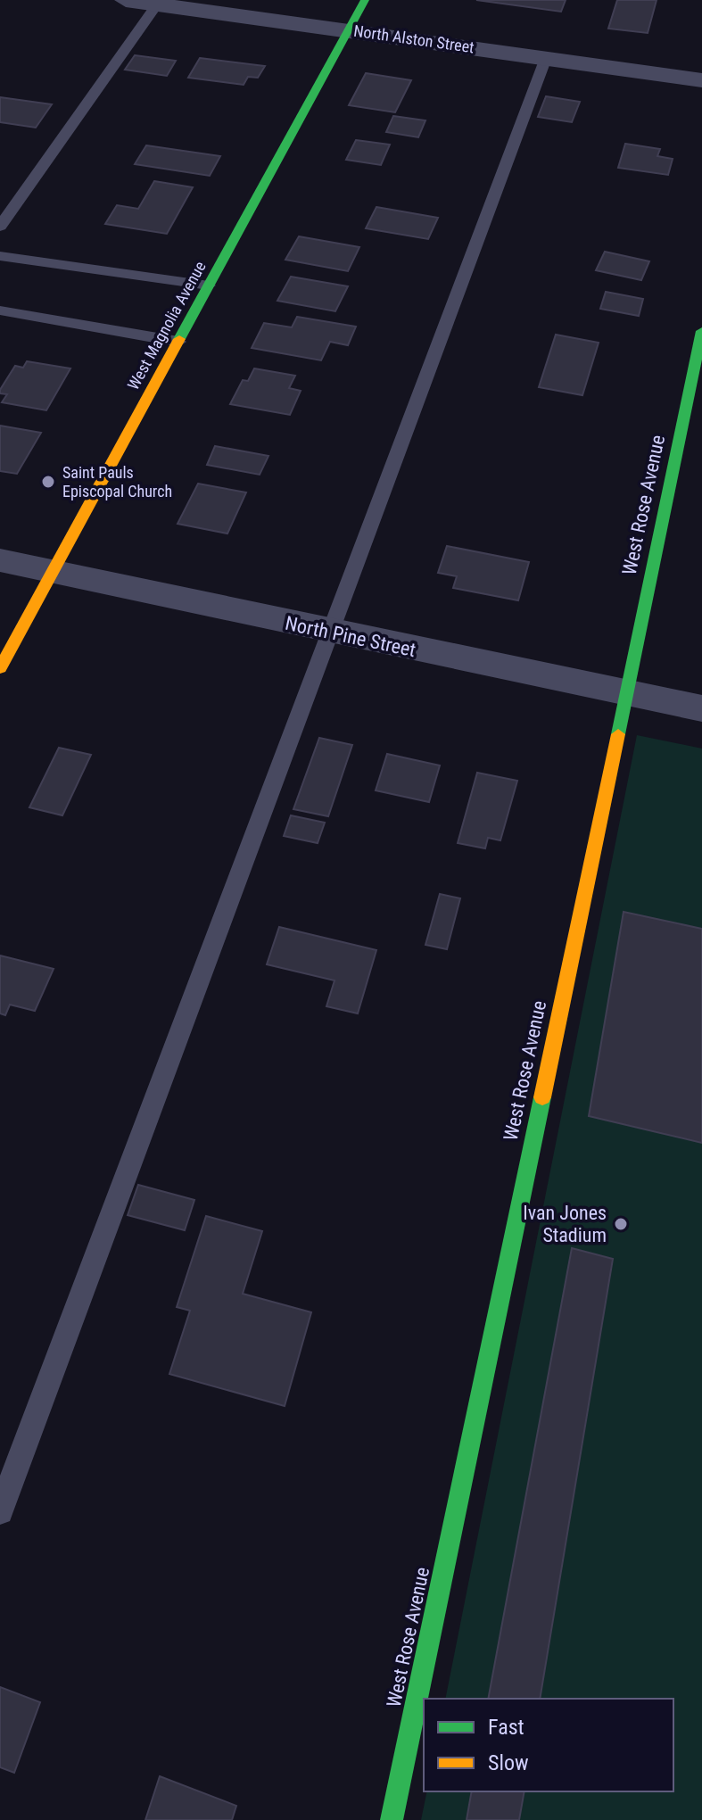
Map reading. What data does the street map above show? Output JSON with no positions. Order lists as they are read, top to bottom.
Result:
{
  "streets": {
    "street": [
      "North Alston Street",
      "West Magnolia Avenue",
      "West Rose Avenue",
      "North Pine Street"
    ]
  },
  "crossings": [
    ["North Alston Street", "West Magnolia Avenue"],
    ["West Magnolia Avenue", "North Pine Street"],
    ["West Rose Avenue", "North Pine Street"]
  ],
  "places": ["Saint Pauls Episcopal Church", "Ivan Jones Stadium"],
  "legend": ["Fast", "Slow"]
}
